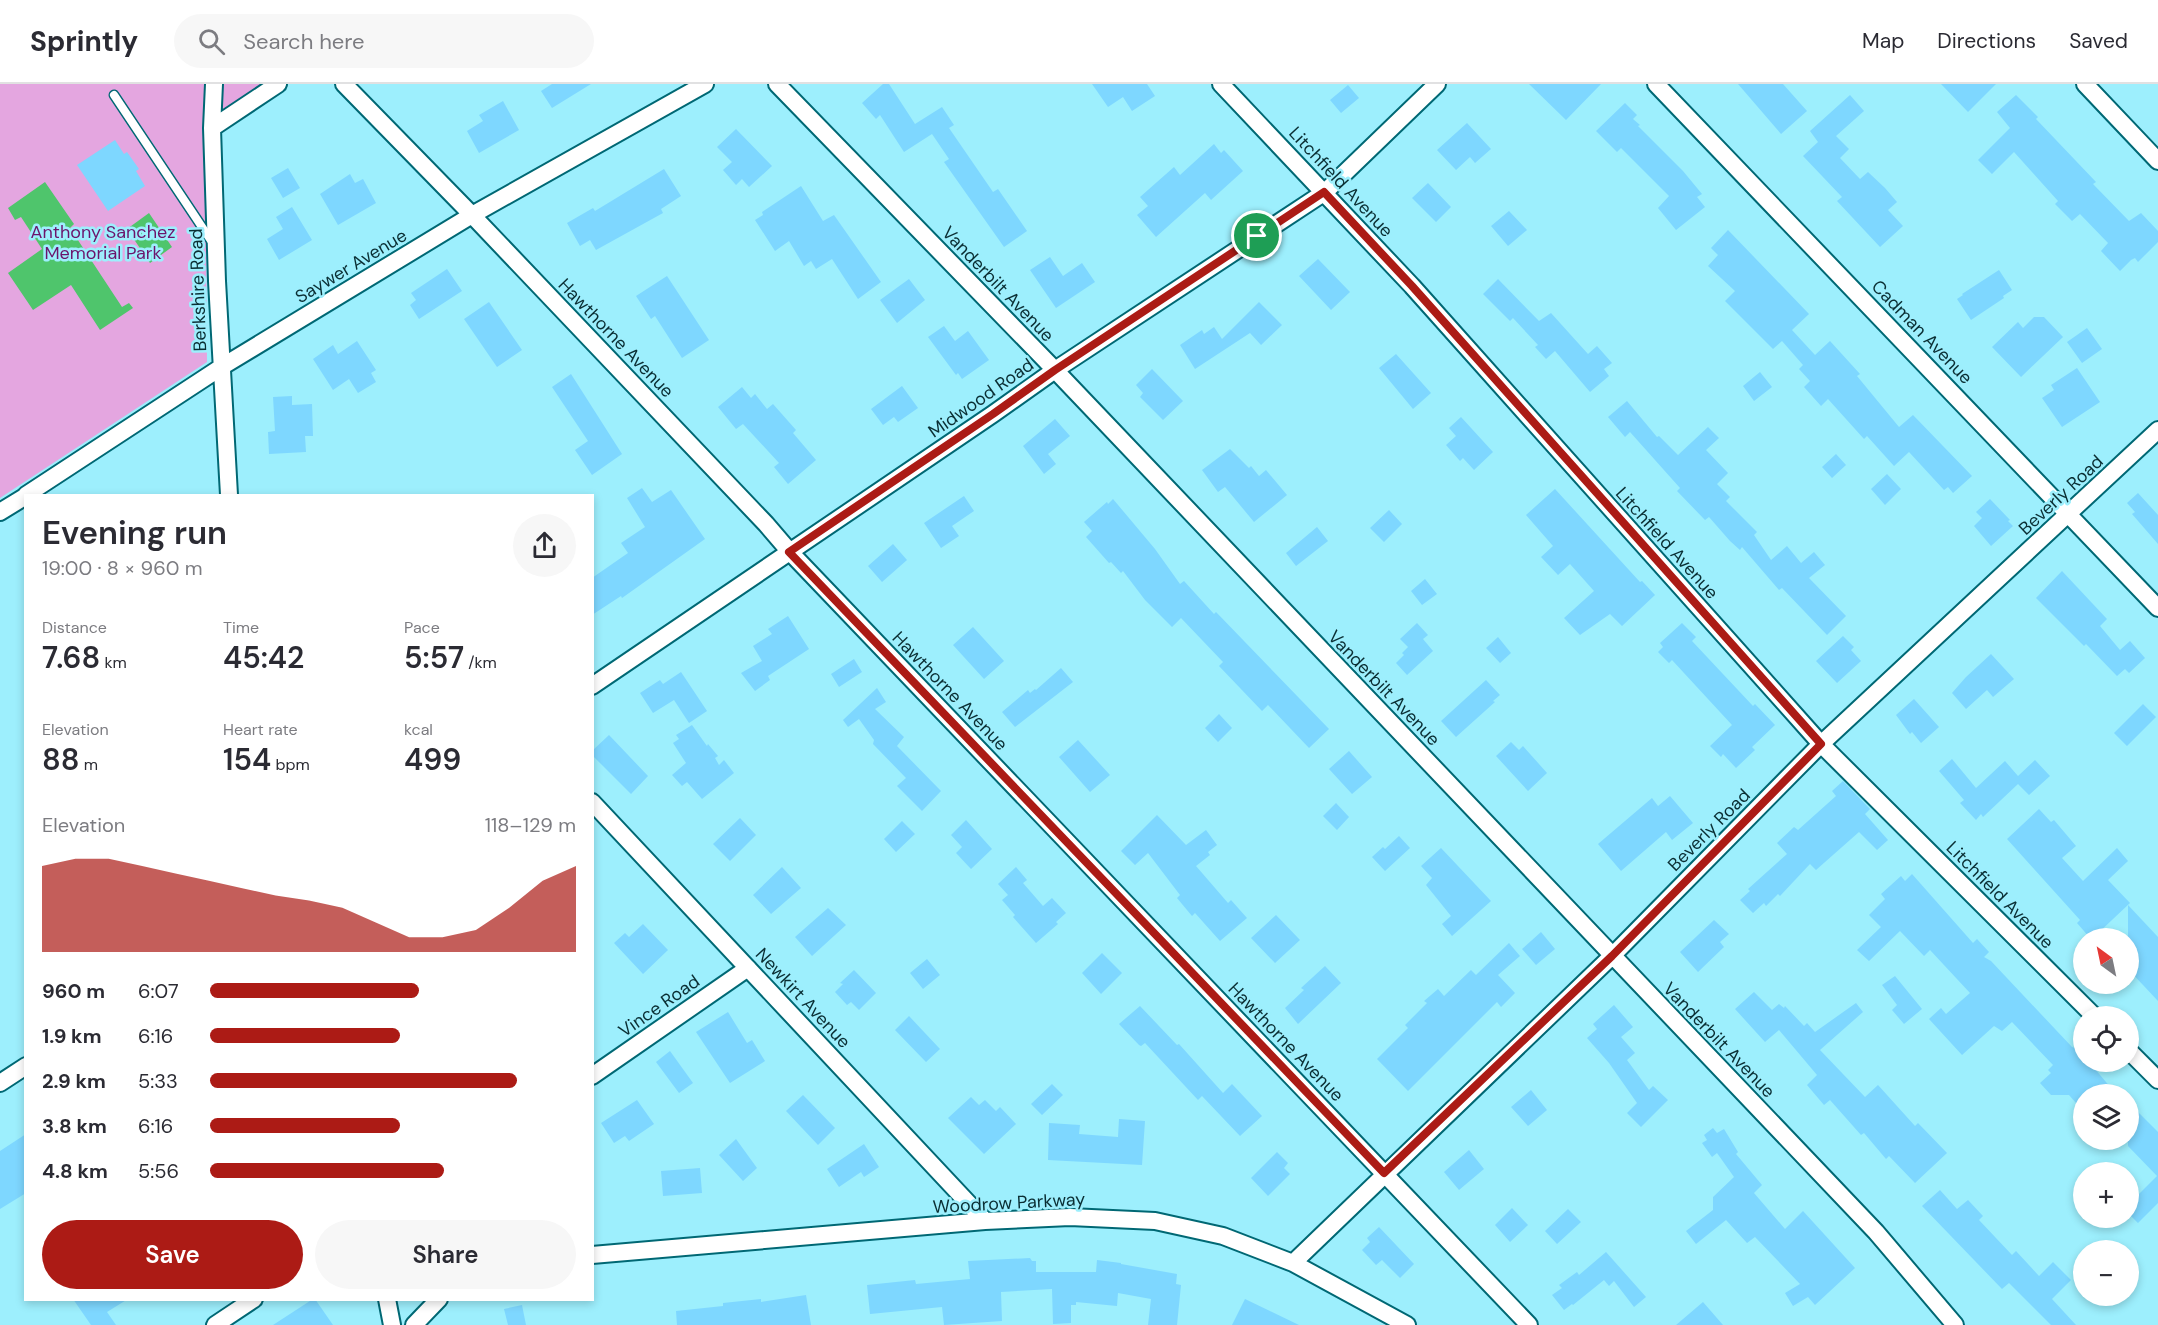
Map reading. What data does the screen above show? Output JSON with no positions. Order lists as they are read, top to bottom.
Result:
{
  "streets": {
    "street": [
      "Litchfield Avenue",
      "Saywer Avenue",
      "Vanderbilt Avenue",
      "Berkshire Road",
      "Cadman Avenue",
      "Hawthorne Avenue",
      "Midwood Road",
      "Beverly Road",
      "Newkirt Avenue",
      "Vince Road",
      "Woodrow Parkway"
    ]
  },
  "crossings": [
    ["Litchfield Avenue", "Midwood Road"],
    ["Litchfield Avenue", "Beverly Road"],
    ["Saywer Avenue", "Berkshire Road"],
    ["Saywer Avenue", "Hawthorne Avenue"],
    ["Vanderbilt Avenue", "Midwood Road"],
    ["Vanderbilt Avenue", "Beverly Road"],
    ["Cadman Avenue", "Beverly Road"],
    ["Hawthorne Avenue", "Midwood Road"],
    ["Hawthorne Avenue", "Beverly Road"],
    ["Beverly Road", "Woodrow Parkway"],
    ["Newkirt Avenue", "Vince Road"],
    ["Newkirt Avenue", "Woodrow Parkway"]
  ],
  "parks": ["Anthony Sanchez Memorial Park"],
  "north": "top left",
  "page": {
    "header": "Sprintly",
    "search": "Search here",
    "nav": ["Map", "Directions", "Saved"],
    "heading": ["Evening run", "19:00 · 8 × 960 m"],
    "stats": [
      ["Distance", "7.68 km"],
      ["Time", "45:42"],
      ["Pace", "5:57 /km"],
      ["Elevation", "88 m"],
      ["Heart rate", "154 bpm"],
      ["kcal", "499"]
    ],
    "chart": ["Elevation", "118–129 m"],
    "map_buttons": ["+", "−"],
    "list": [
      {
        "name": "960 m",
        "note": "6:07"
      },
      {
        "name": "1.9 km",
        "note": "6:16"
      },
      {
        "name": "2.9 km",
        "note": "5:33"
      },
      {
        "name": "3.8 km",
        "note": "6:16"
      },
      {
        "name": "4.8 km",
        "note": "5:56"
      }
    ],
    "buttons": ["Save", "Share"]
  }
}
